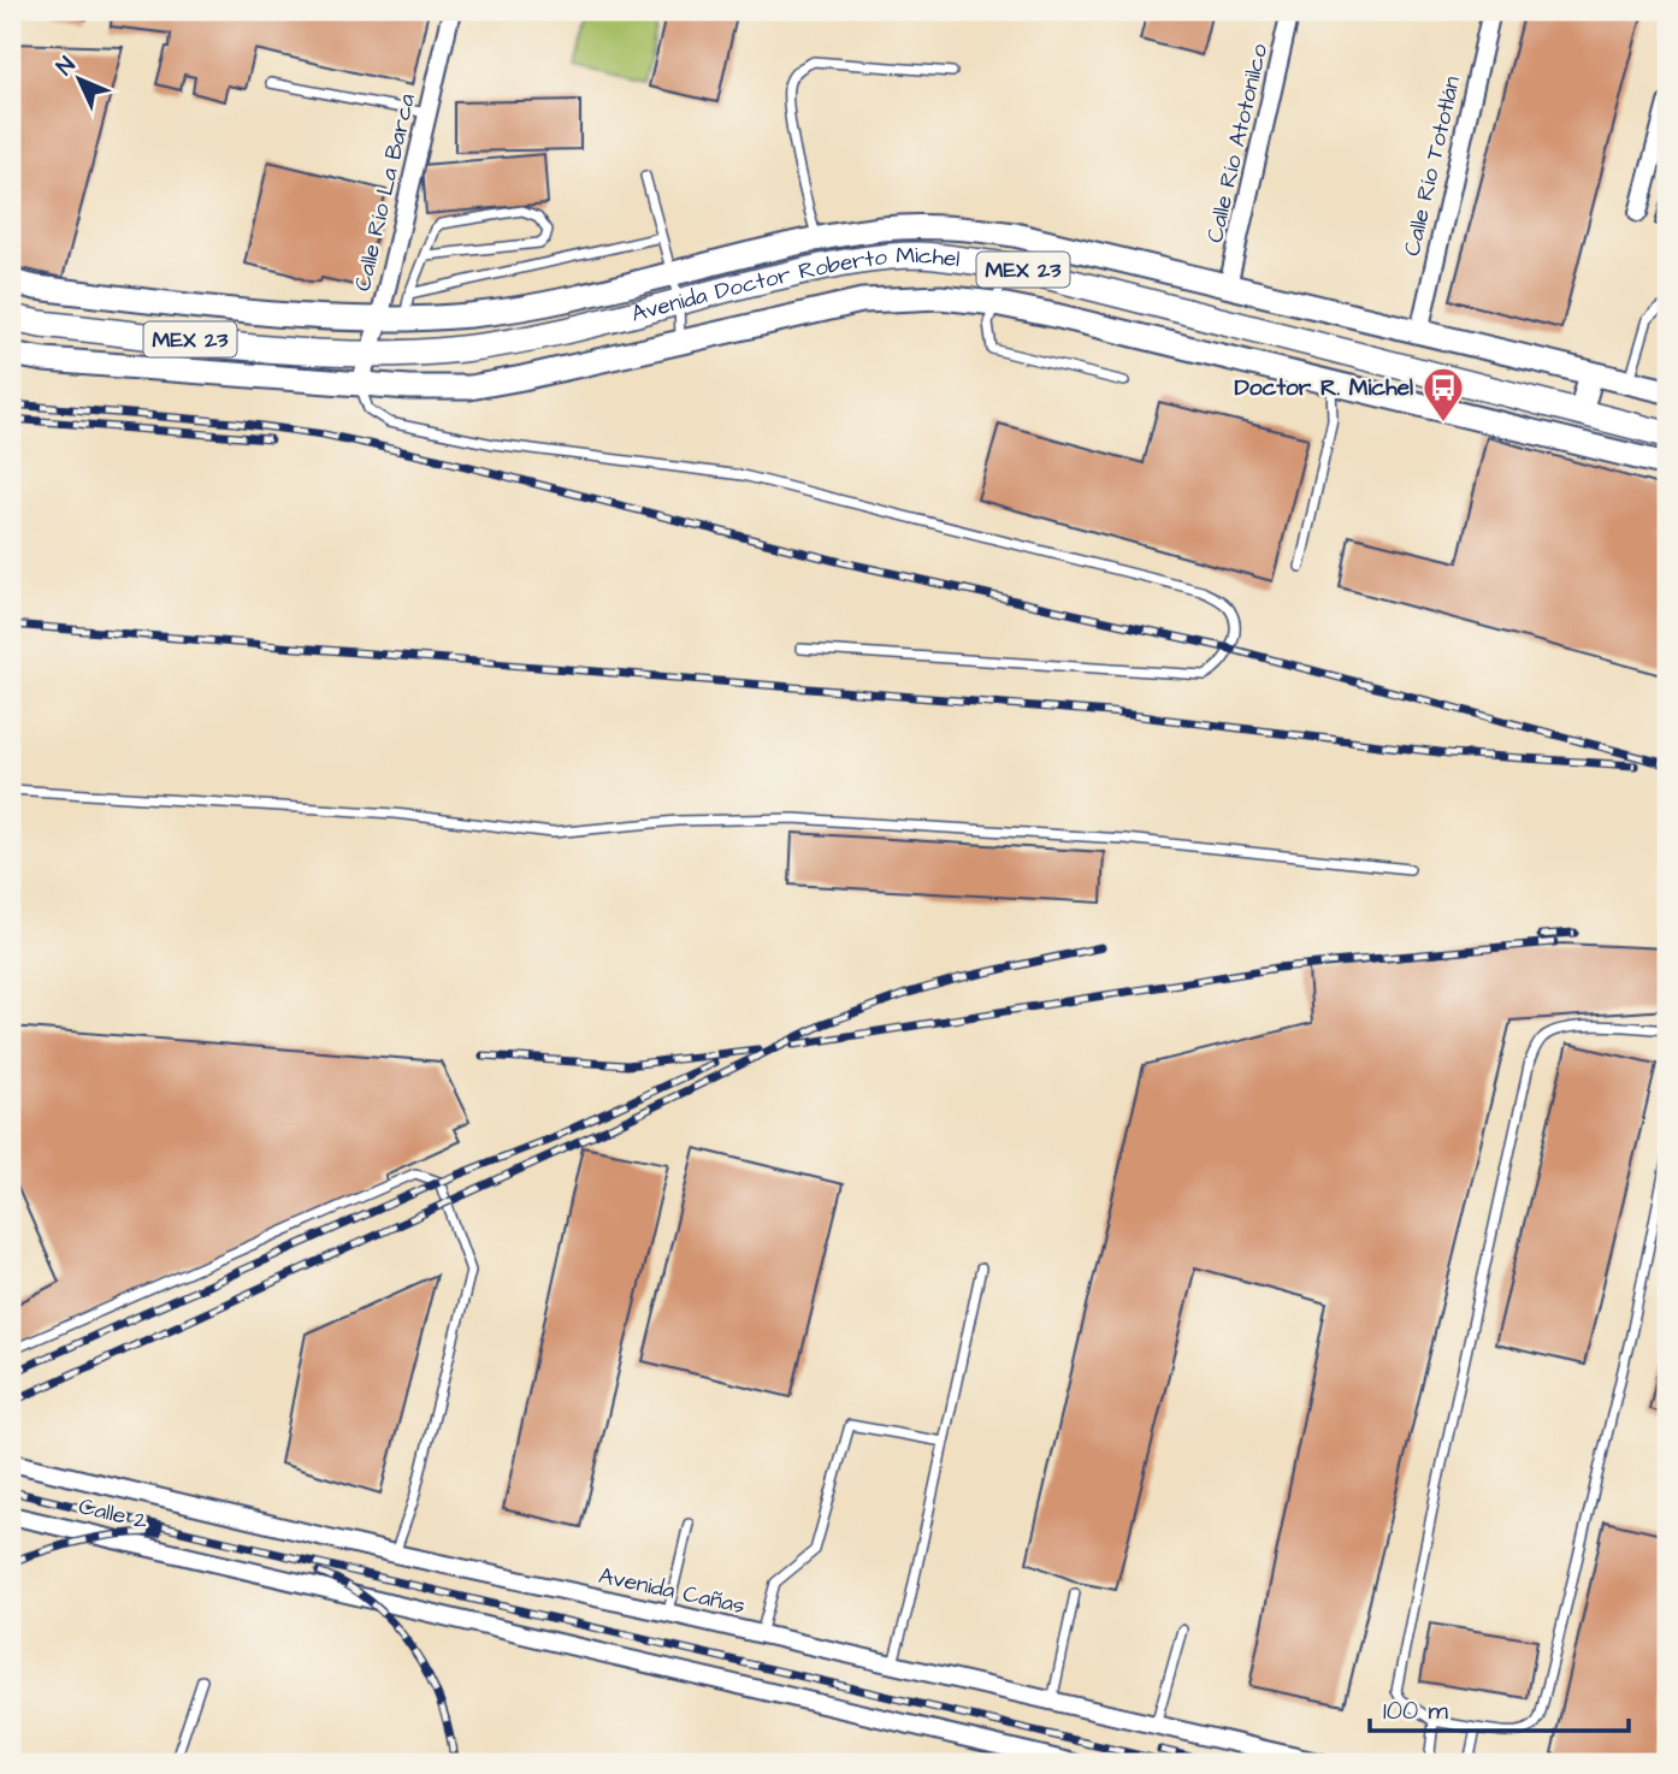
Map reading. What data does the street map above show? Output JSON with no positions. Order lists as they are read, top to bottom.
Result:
{
  "streets": {
    "main road": ["MEX 23", "Avenida Doctor Roberto Michel"],
    "street": [
      "Calle Río Atotonilco",
      "Calle Río Tototlán",
      "Calle Río La Barca",
      "Calle 2",
      "Avenida Cañas"
    ]
  },
  "crossings": [
    ["Calle Río Atotonilco", "Avenida Doctor Roberto Michel"],
    ["Calle Río Tototlán", "Avenida Doctor Roberto Michel"],
    ["Calle Río La Barca", "Avenida Doctor Roberto Michel"]
  ],
  "places": {
    "bus stop": ["Doctor R. Michel"]
  },
  "scale_bar": "100 m",
  "north": "top left"
}
